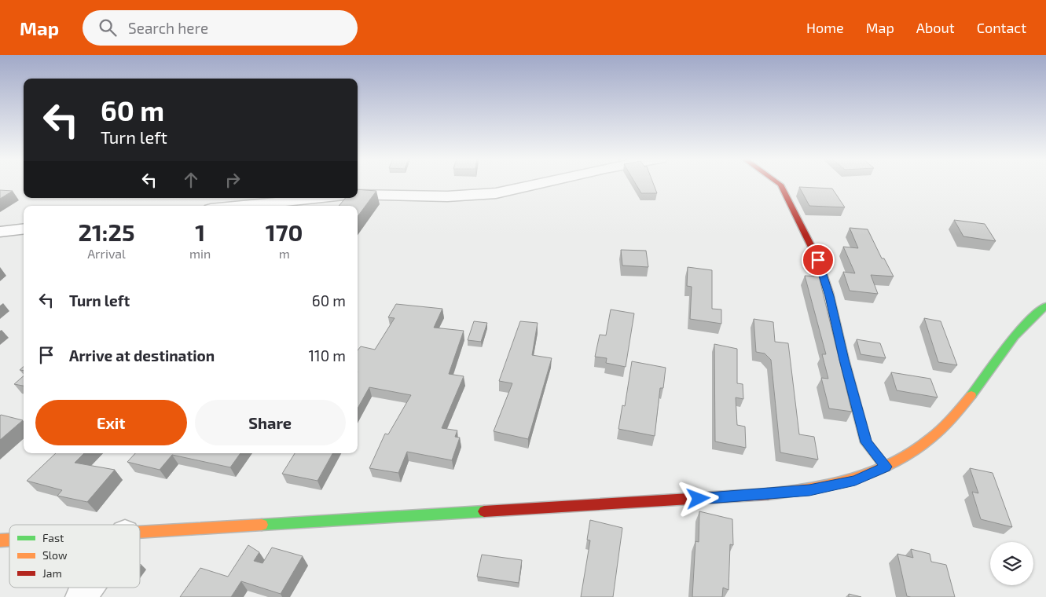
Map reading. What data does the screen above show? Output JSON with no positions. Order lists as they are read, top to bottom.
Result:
{
  "legend": ["Fast", "Slow", "Jam"],
  "page": {
    "header": "Map",
    "search": "Search here",
    "nav": [
      "Home",
      "Map",
      "About",
      "Contact"
    ],
    "turn": ["60 m", "Turn left"],
    "eta": [
      "21:25",
      "Arrival",
      "1",
      "min",
      "170",
      "m"
    ],
    "list": [
      {
        "name": "Turn left",
        "value": "60 m"
      },
      {
        "name": "Arrive at destination",
        "value": "110 m"
      }
    ],
    "buttons": ["Exit", "Share"]
  }
}
